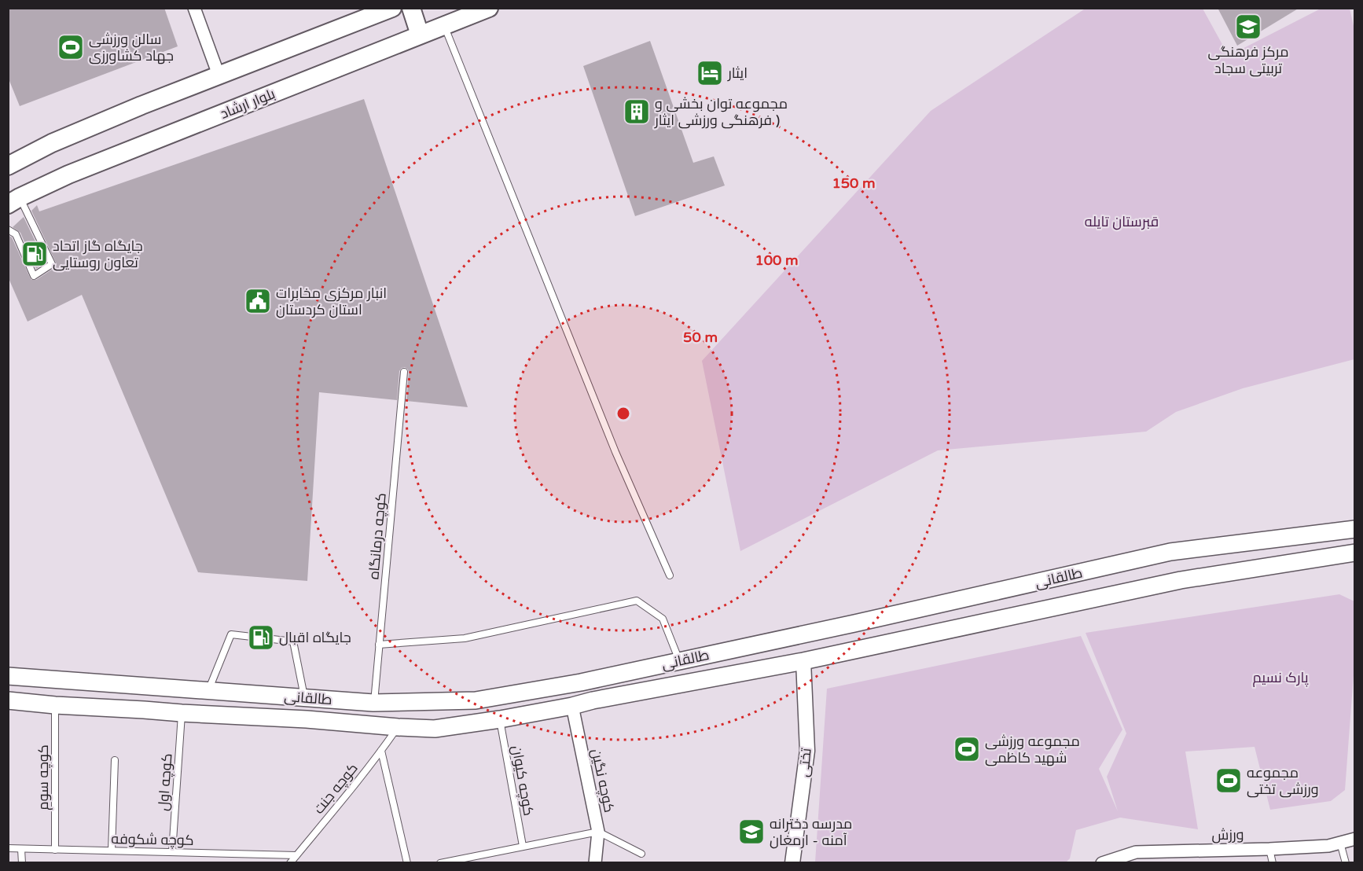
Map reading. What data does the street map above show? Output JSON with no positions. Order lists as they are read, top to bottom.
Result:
{
  "streets": {
    "main road": ["بلوار ارشاد", "طالقانی"],
    "street": ["تختی", "کوچه نگین", "ورزش"],
    "lane": [
      "کوچه درمانگاه",
      "کوچه سوم",
      "کوچه کیوان",
      "کوچه اول",
      "کوچه جنت",
      "کوچه شکوفه"
    ]
  },
  "crossings": [
    ["کوچه درمانگاه", "طالقانی"],
    ["طالقانی", "تختی"],
    ["طالقانی", "کوچه سوم"],
    ["طالقانی", "کوچه کیوان"],
    ["طالقانی", "کوچه نگین"],
    ["طالقانی", "کوچه اول"],
    ["طالقانی", "کوچه جنت"],
    ["کوچه سوم", "کوچه شکوفه"],
    ["کوچه اول", "کوچه شکوفه"],
    ["کوچه جنت", "کوچه شکوفه"]
  ],
  "parks": ["قبرستان تایله", "پارک نسیم"],
  "places": {
    "school or university": ["مرکز فرهنگی تربیتی سجاد", "مدرسه دخترانه آمنه - ارمغان"],
    "sports": ["سالن ورزشی جهاد کشاورزی", "مجموعه ورزشی شهید کاظمی", "مجموعه ورزشی تختی"],
    "hotel": ["ایثار"],
    "building": ["مجموعه توان بخشی و فرهنگی ورزشی ایثار )"],
    "fuel station": ["جایگاه گاز اتحاد تعاون روستایی", "جایگاه اقبال"],
    "public building": ["انبار مرکزی مخابرات استان کردستان"]
  },
  "rings": ["150 m", "100 m", "50 m"]
}
